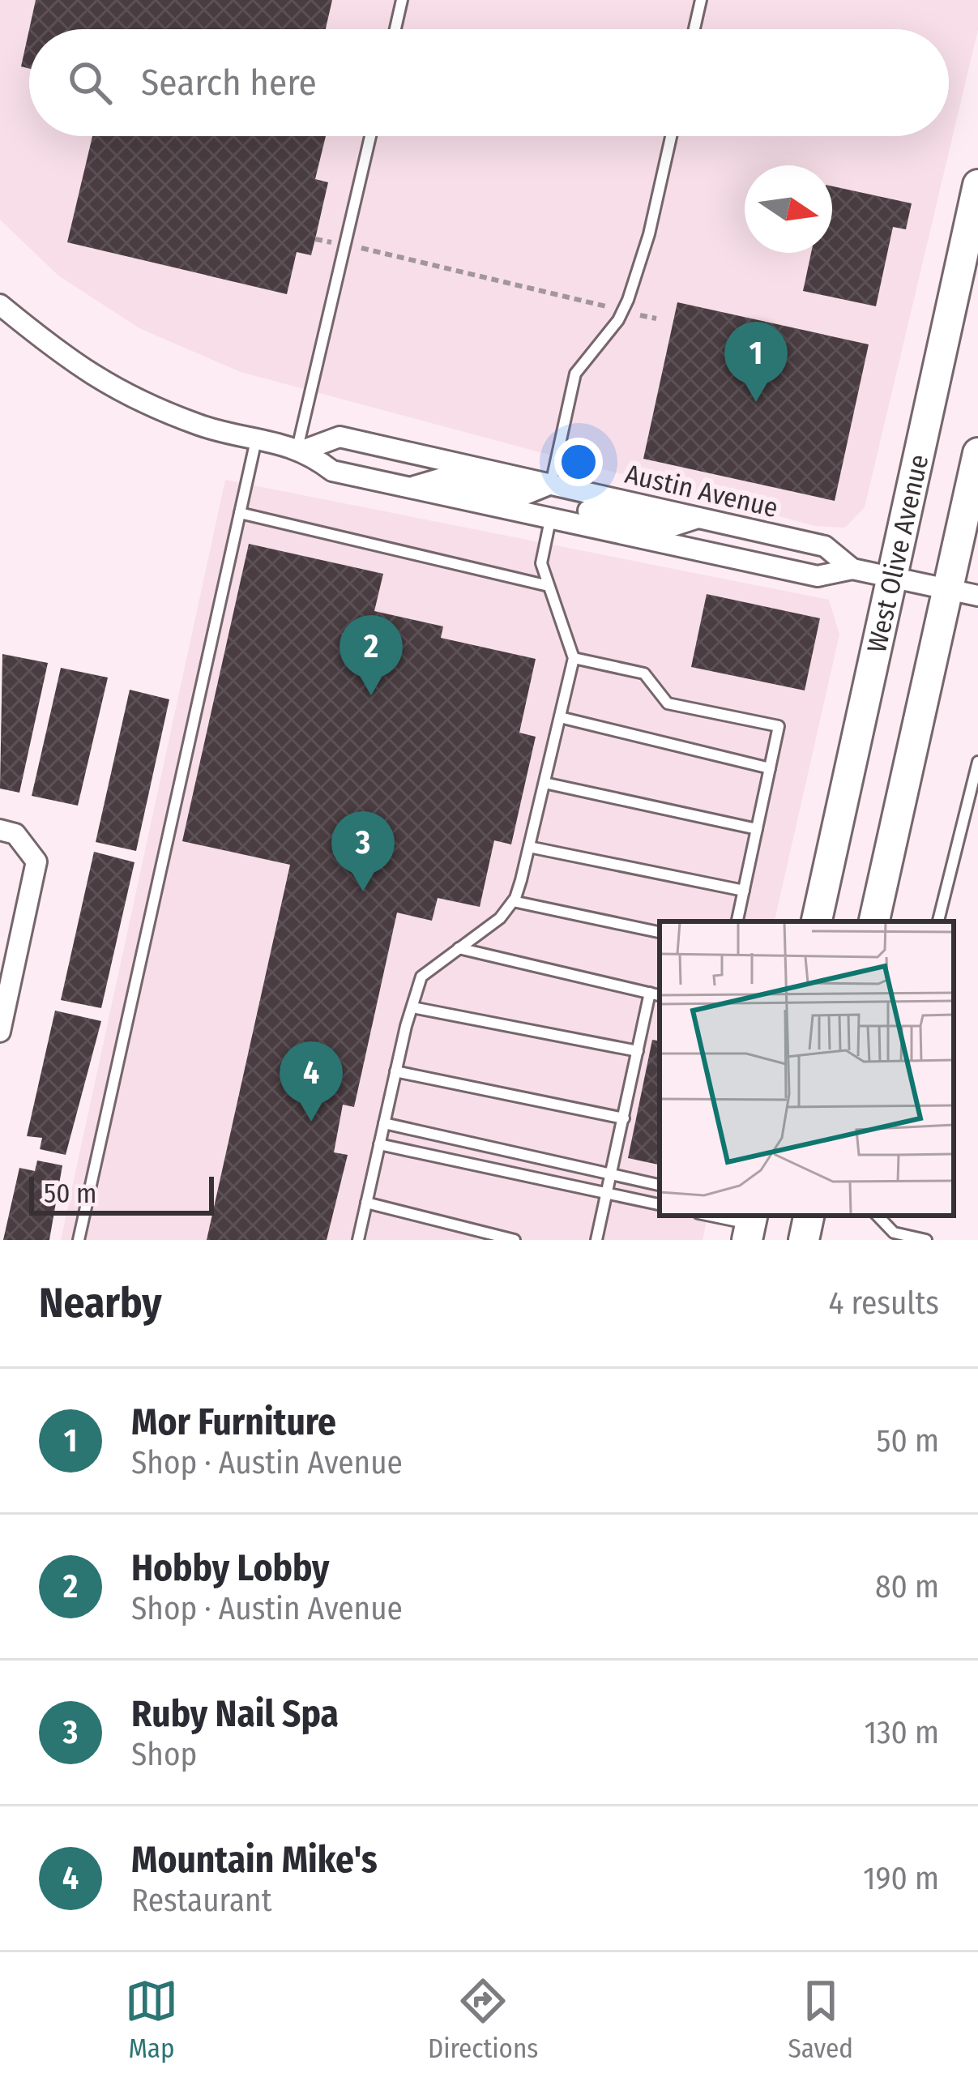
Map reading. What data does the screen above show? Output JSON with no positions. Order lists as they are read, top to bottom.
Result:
{
  "streets": {
    "main road": ["West Olive Avenue"],
    "street": ["Austin Avenue"]
  },
  "crossings": [
    ["Austin Avenue", "West Olive Avenue"]
  ],
  "scale_bar": "50 m",
  "north": "right",
  "page": {
    "search": "Search here",
    "pins": [
      "1",
      "2",
      "3",
      "4"
    ],
    "scale": "50 m",
    "heading": ["Nearby", "4 results"],
    "list": [
      {
        "mark": "1",
        "name": "Mor Furniture",
        "note": "Shop · Austin Avenue",
        "value": "50 m"
      },
      {
        "mark": "2",
        "name": "Hobby Lobby",
        "note": "Shop · Austin Avenue",
        "value": "80 m"
      },
      {
        "mark": "3",
        "name": "Ruby Nail Spa",
        "note": "Shop",
        "value": "130 m"
      },
      {
        "mark": "4",
        "name": "Mountain Mike's",
        "note": "Restaurant",
        "value": "190 m"
      }
    ],
    "nav": ["Map", "Directions", "Saved"]
  }
}
